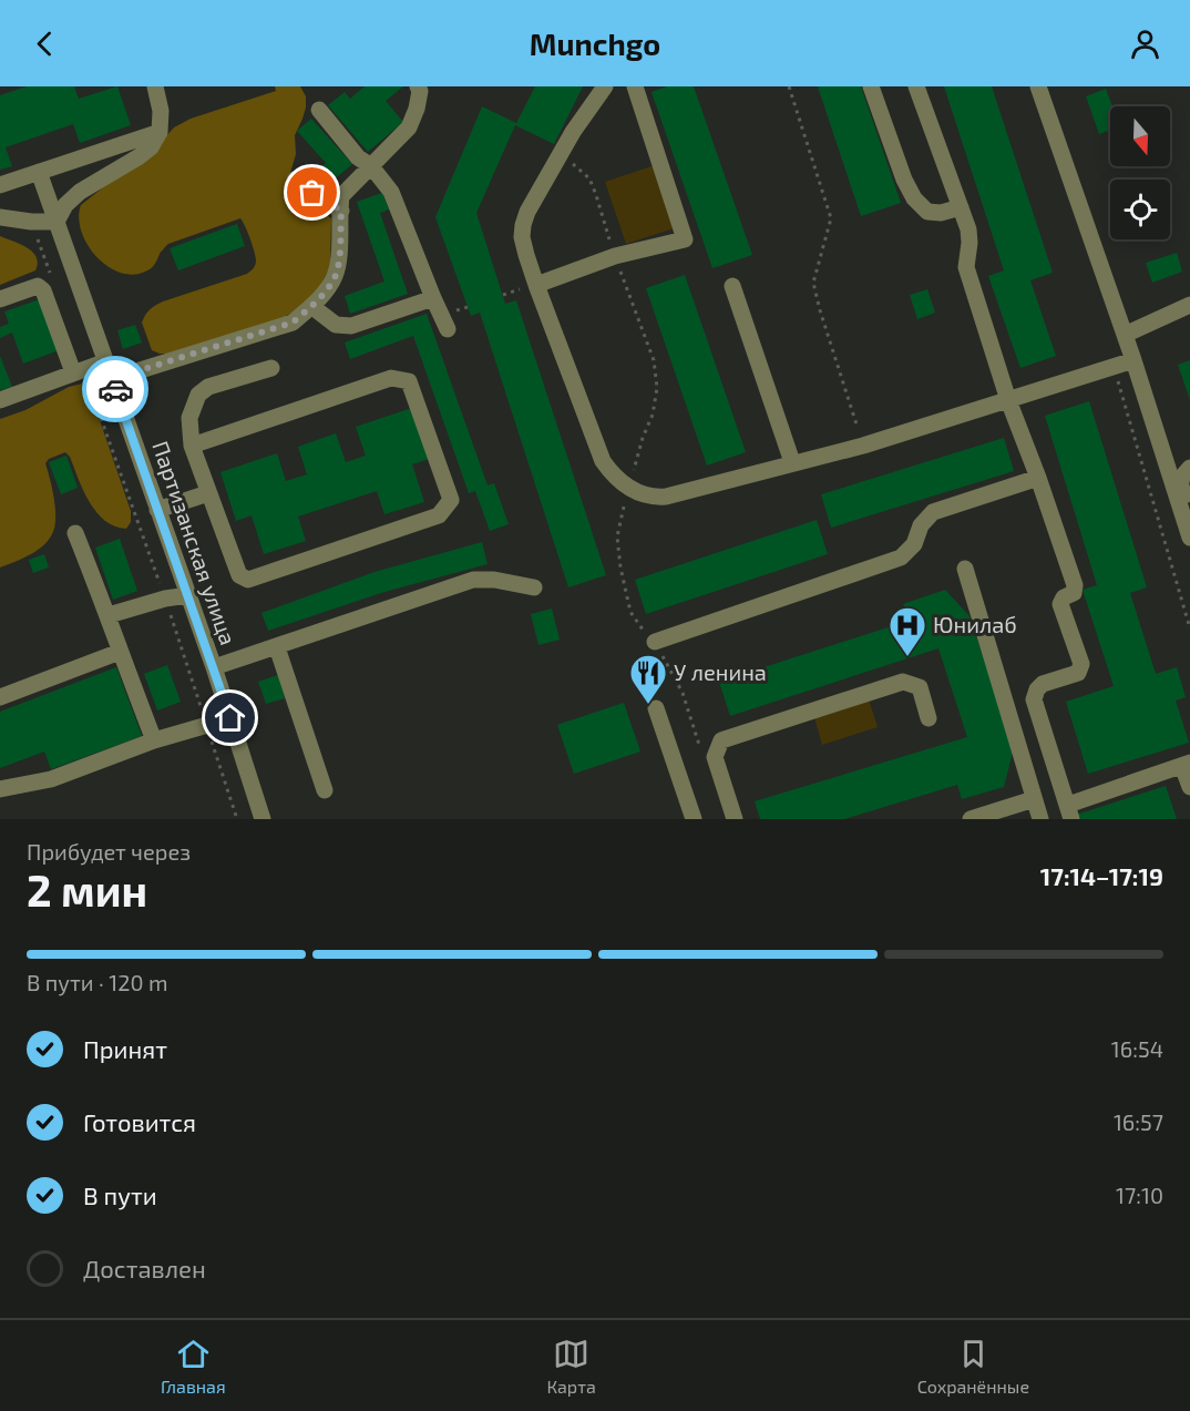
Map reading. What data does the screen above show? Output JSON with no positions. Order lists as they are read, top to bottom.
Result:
{
  "streets": {
    "street": ["Партизанская улица"]
  },
  "places": {
    "hospital": ["Юнилаб"],
    "restaurant": ["У ленина"]
  },
  "north": "bottom",
  "page": {
    "header": "Munchgo",
    "heading": ["2 мин", "Прибудет через", "17:14–17:19"],
    "bar": "В пути · 120 m",
    "list": [
      ["Принят", "16:54"],
      ["Готовится", "16:57"],
      ["В пути", "17:10"],
      "Доставлен"
    ],
    "tabs": ["Главная", "Карта", "Сохранённые"]
  }
}
